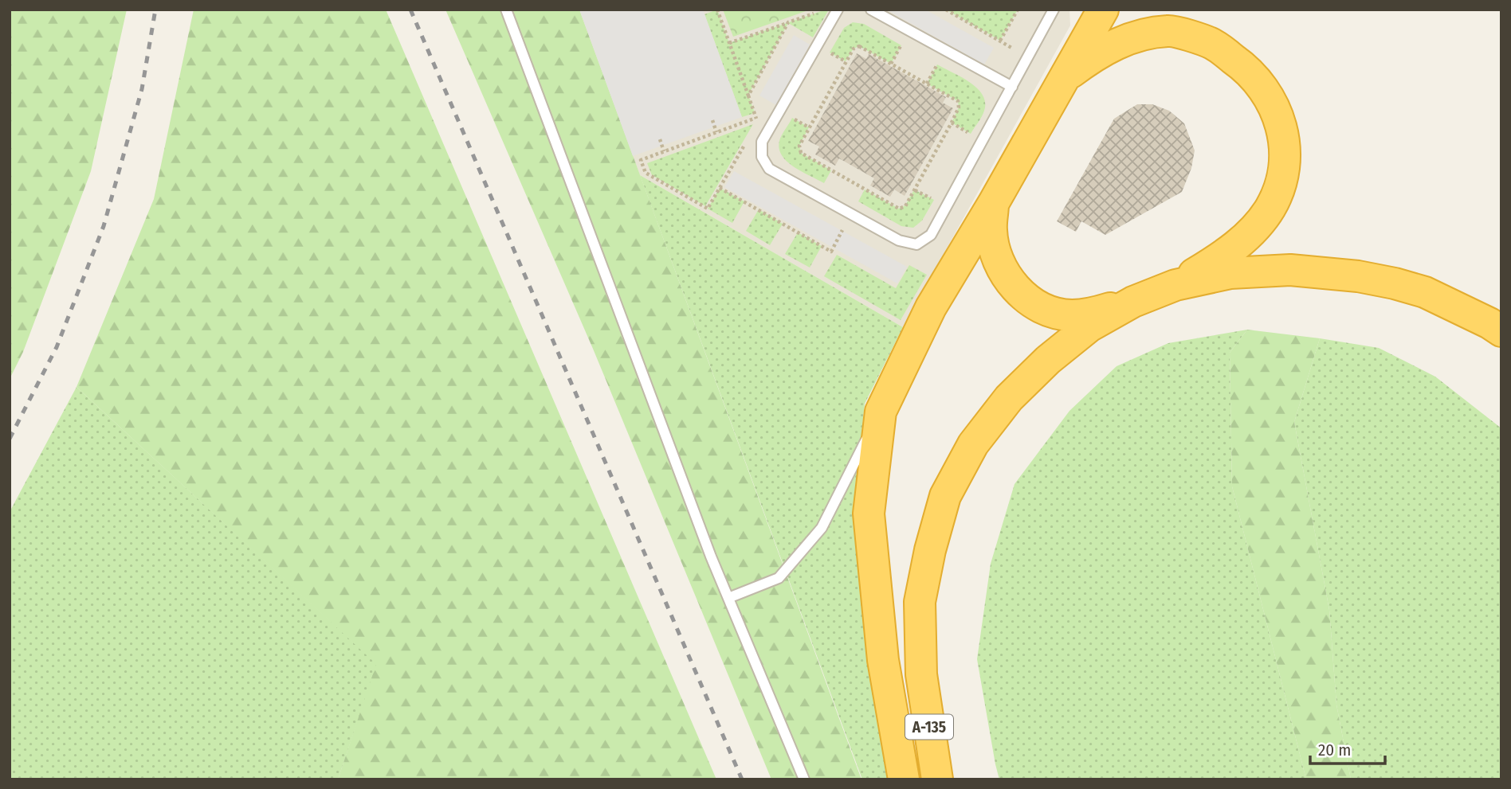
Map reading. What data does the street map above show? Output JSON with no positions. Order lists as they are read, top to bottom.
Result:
{
  "streets": {
    "highway": ["А-135"]
  },
  "scale_bar": "20 m"
}
